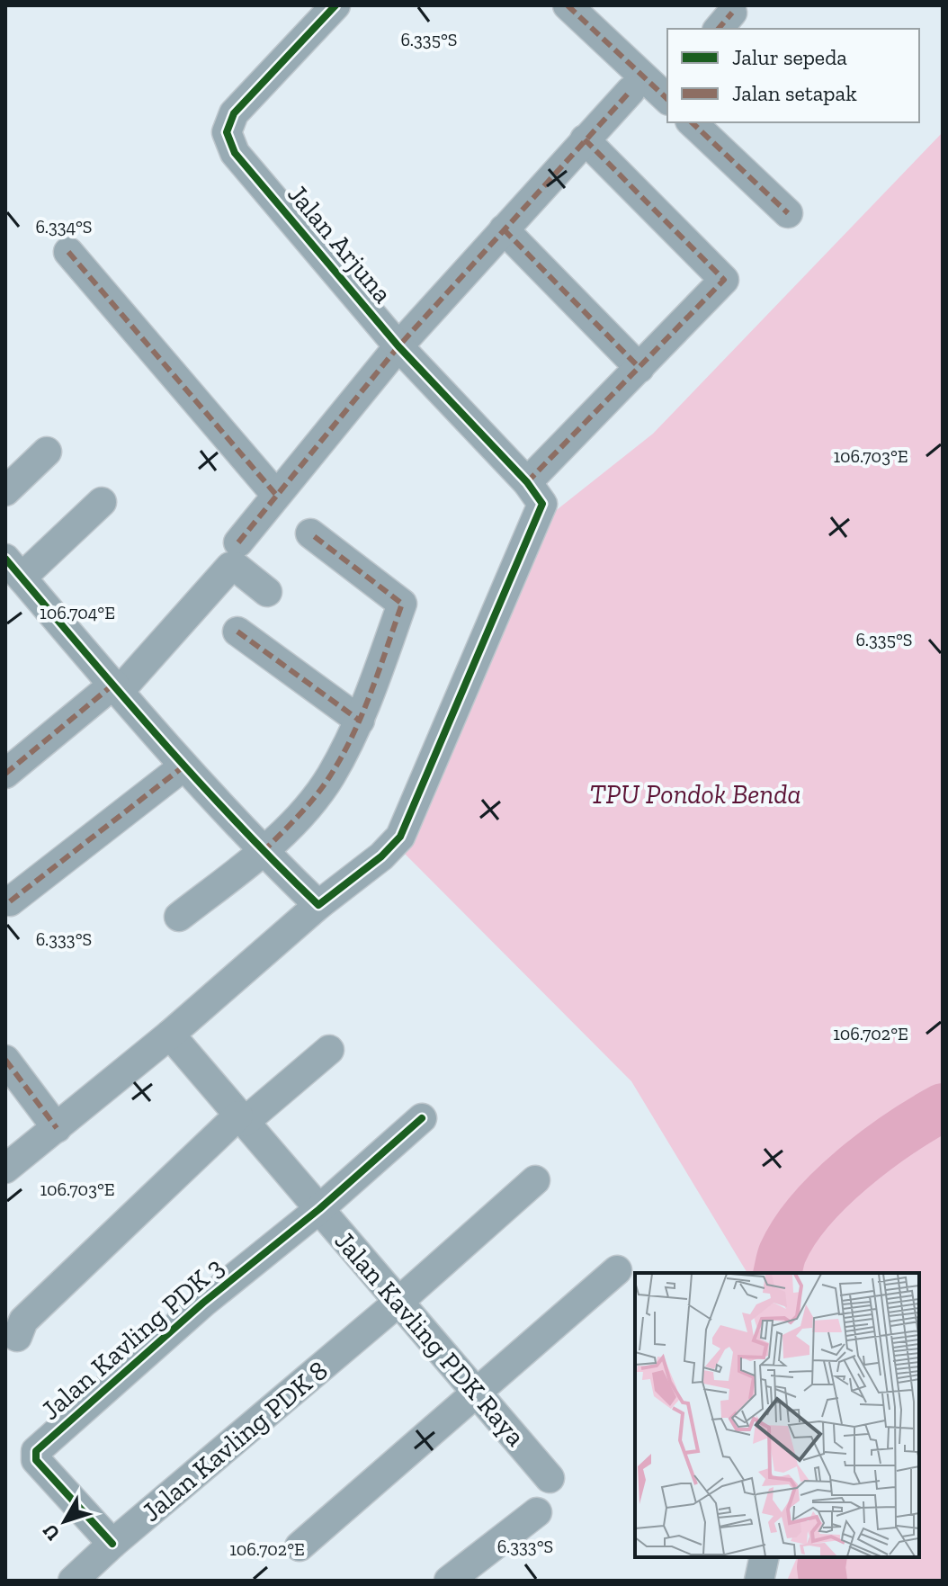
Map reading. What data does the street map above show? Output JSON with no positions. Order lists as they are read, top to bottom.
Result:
{
  "streets": {
    "street": [
      "Jalan Arjuna",
      "Jalan Kavling PDK 3",
      "Jalan Kavling PDK Raya",
      "Jalan Kavling PDK 8"
    ]
  },
  "crossings": [
    ["Jalan Kavling PDK 3", "Jalan Kavling PDK Raya"],
    ["Jalan Kavling PDK 3", "Jalan Kavling PDK 8"],
    ["Jalan Kavling PDK Raya", "Jalan Kavling PDK 8"]
  ],
  "parks": ["TPU Pondok Benda"],
  "legend": ["Jalur sepeda", "Jalan setapak"],
  "north": "bottom left",
  "coordinates": [
    "6.335°S",
    "6.334°S",
    "106.703°E",
    "106.704°E",
    "6.333°S",
    "106.702°E"
  ]
}
